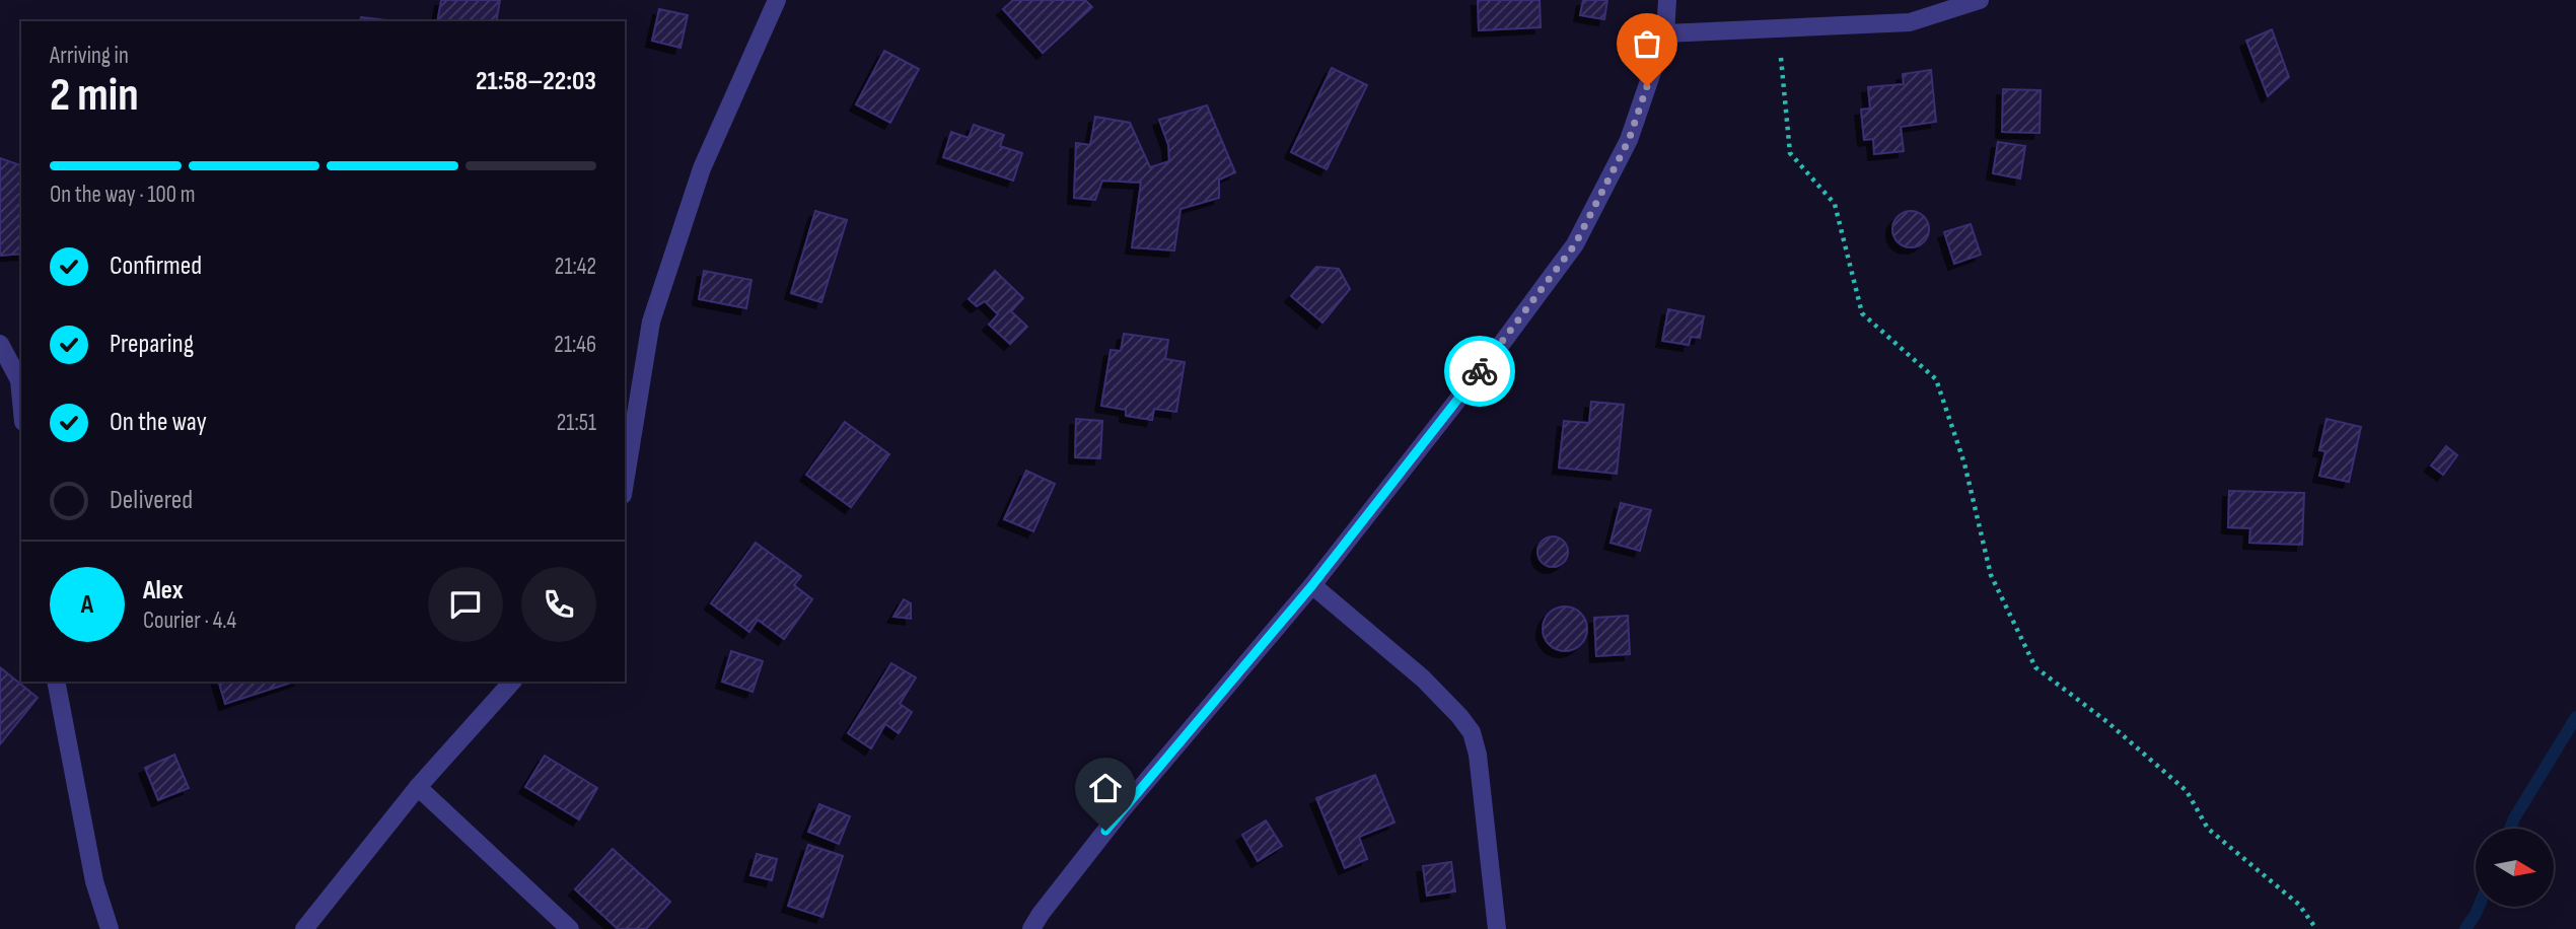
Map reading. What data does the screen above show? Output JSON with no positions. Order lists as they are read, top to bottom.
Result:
{
  "north": "right",
  "page": {
    "heading": ["2 min", "Arriving in", "21:58–22:03"],
    "panel": ["Alex", "Courier · 4.4"],
    "bar": "On the way · 100 m",
    "list": [
      ["Confirmed", "21:42"],
      ["Preparing", "21:46"],
      ["On the way", "21:51"],
      "Delivered"
    ],
    "round": "A"
  }
}
